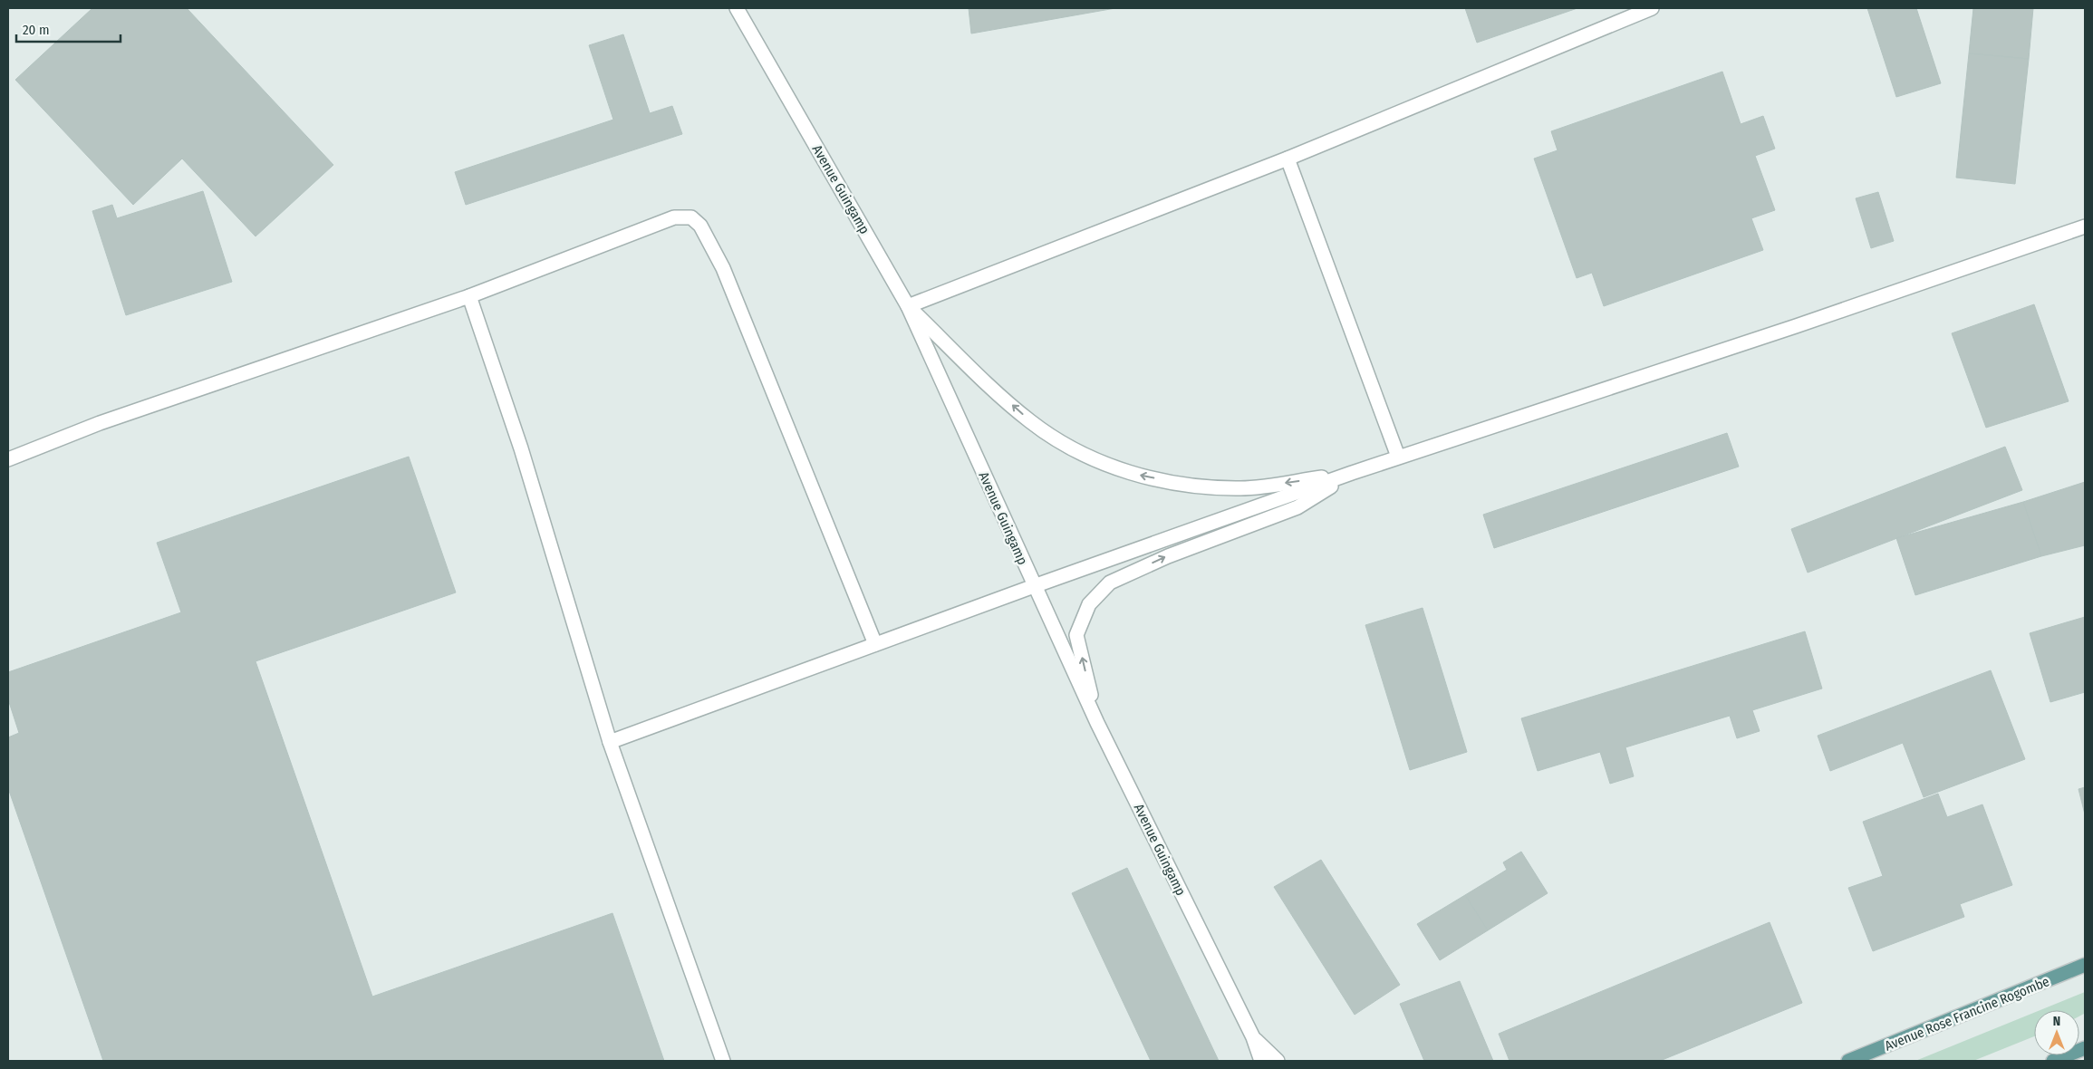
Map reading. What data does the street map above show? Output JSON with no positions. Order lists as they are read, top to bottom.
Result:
{
  "streets": {
    "main road": ["Avenue Rose Francine Rogombe"],
    "street": ["Avenue Guingamp"]
  },
  "scale_bar": "20 m",
  "north": "top"
}
